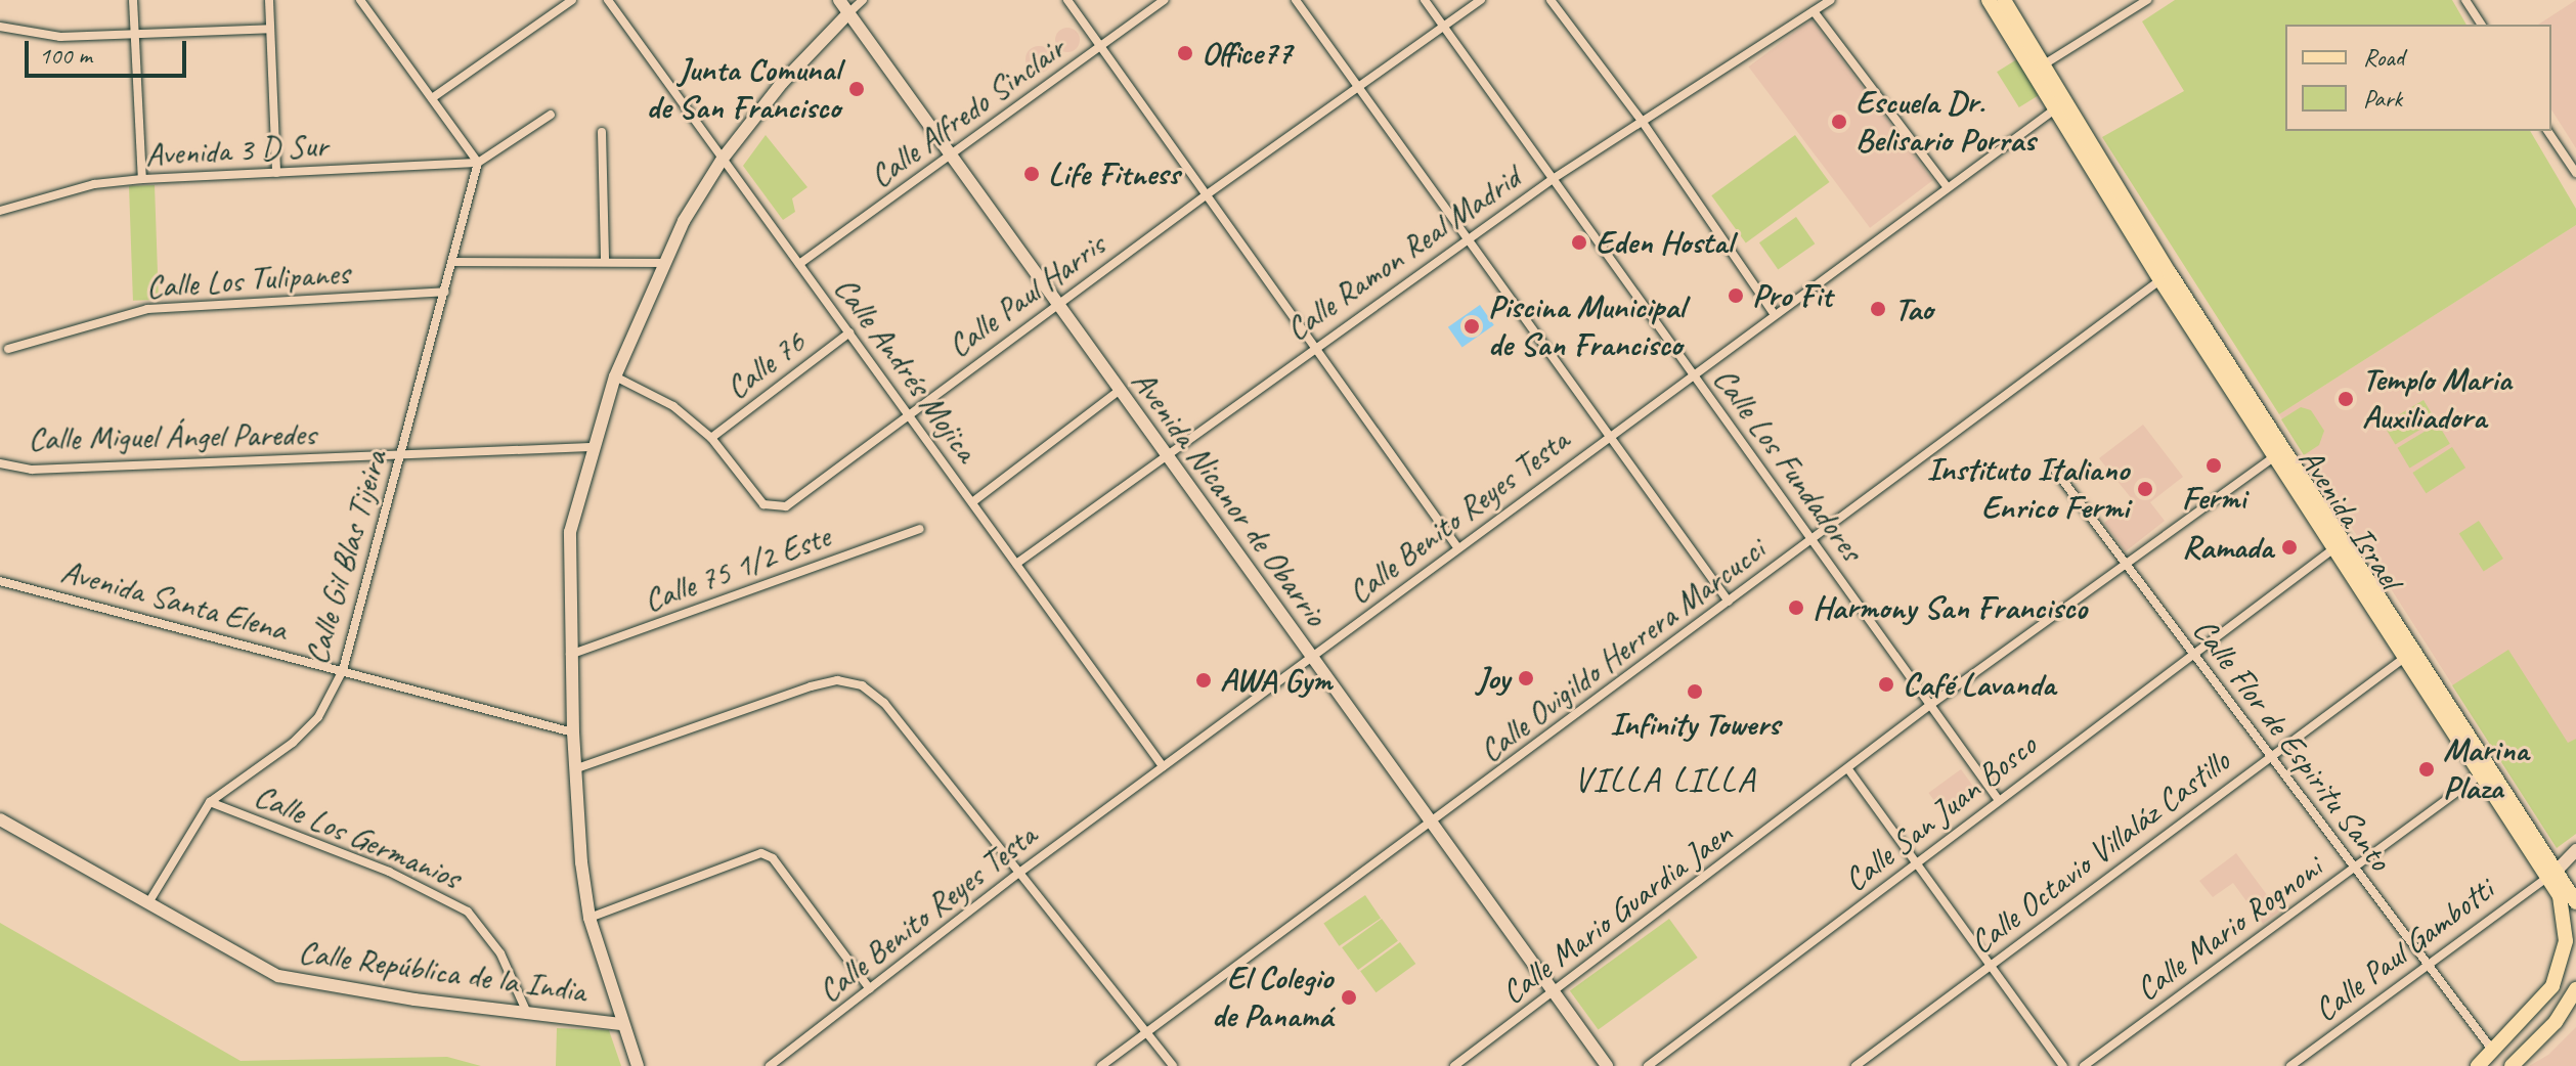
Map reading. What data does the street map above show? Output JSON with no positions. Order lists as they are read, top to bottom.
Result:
{
  "streets": {
    "main road": ["Avenida Israel"],
    "street": [
      "Calle Alfredo Sinclair",
      "Avenida 3 D Sur",
      "Calle Ramon Real Madrid",
      "Calle Los Tulipanes",
      "Calle Paul Harris",
      "Calle 76",
      "Calle Andrés Mojica",
      "Calle Miguel Ángel Paredes",
      "Calle Los Fundadores",
      "Avenida Nicanor de Obarrio",
      "Calle Benito Reyes Testa",
      "Calle Gil Blas Tijeira",
      "Calle 75 1/2 Este",
      "Avenida Santa Elena",
      "Calle Ovigildo Herrera Marcucci",
      "Calle Flor de Espiritu Santo",
      "Calle San Juan Bosco",
      "Calle Los Germanios",
      "Calle Octavio Villaláz Castillo",
      "Calle Mario Guardia Jaen",
      "Calle Mario Rognoni",
      "Calle Paul Gambotti",
      "Calle República de la India"
    ]
  },
  "crossings": [
    ["Calle Alfredo Sinclair", "Calle Andrés Mojica"],
    ["Calle Alfredo Sinclair", "Avenida Nicanor de Obarrio"],
    ["Avenida 3 D Sur", "Calle Gil Blas Tijeira"],
    ["Calle Ramon Real Madrid", "Calle Andrés Mojica"],
    ["Calle Ramon Real Madrid", "Calle Los Fundadores"],
    ["Calle Ramon Real Madrid", "Avenida Nicanor de Obarrio"],
    ["Calle Los Tulipanes", "Calle Gil Blas Tijeira"],
    ["Calle Paul Harris", "Calle 76"],
    ["Calle Paul Harris", "Calle Andrés Mojica"],
    ["Calle Paul Harris", "Calle Los Fundadores"],
    ["Calle Paul Harris", "Avenida Nicanor de Obarrio"],
    ["Calle 76", "Calle Andrés Mojica"],
    ["Calle Andrés Mojica", "Calle Benito Reyes Testa"],
    ["Calle Miguel Ángel Paredes", "Calle Gil Blas Tijeira"],
    ["Calle Los Fundadores", "Calle Benito Reyes Testa"],
    ["Calle Los Fundadores", "Calle Ovigildo Herrera Marcucci"],
    ["Calle Los Fundadores", "Calle San Juan Bosco"],
    ["Calle Los Fundadores", "Calle Mario Guardia Jaen"],
    ["Avenida Nicanor de Obarrio", "Calle Benito Reyes Testa"],
    ["Avenida Nicanor de Obarrio", "Calle Ovigildo Herrera Marcucci"],
    ["Avenida Nicanor de Obarrio", "Calle Mario Guardia Jaen"],
    ["Calle Benito Reyes Testa", "Avenida Israel"],
    ["Avenida Israel", "Calle Ovigildo Herrera Marcucci"],
    ["Avenida Israel", "Calle Flor de Espiritu Santo"],
    ["Avenida Israel", "Calle San Juan Bosco"],
    ["Avenida Israel", "Calle Octavio Villaláz Castillo"],
    ["Avenida Israel", "Calle Mario Guardia Jaen"],
    ["Avenida Israel", "Calle Mario Rognoni"],
    ["Avenida Israel", "Calle Paul Gambotti"],
    ["Calle Gil Blas Tijeira", "Avenida Santa Elena"],
    ["Calle Gil Blas Tijeira", "Calle Los Germanios"],
    ["Calle Gil Blas Tijeira", "Calle República de la India"],
    ["Calle Flor de Espiritu Santo", "Calle San Juan Bosco"],
    ["Calle Flor de Espiritu Santo", "Calle Octavio Villaláz Castillo"],
    ["Calle Flor de Espiritu Santo", "Calle Mario Guardia Jaen"],
    ["Calle Flor de Espiritu Santo", "Calle Mario Rognoni"],
    ["Calle Flor de Espiritu Santo", "Calle Paul Gambotti"],
    ["Calle Los Germanios", "Calle República de la India"]
  ],
  "districts": ["VILLA LILLA"],
  "places": [
    "Office77",
    "Junta Comunal de San Francisco",
    "Escuela Dr. Belisario Porras",
    "Life Fitness",
    "Eden Hostal",
    "Pro Fit",
    "Tao",
    "Piscina Municipal de San Francisco",
    "Templo Maria Auxiliadora",
    "Fermi",
    "Instituto Italiano Enrico Fermi",
    "Ramada",
    "Harmony San Francisco",
    "Joy",
    "AWA Gym",
    "Café Lavanda",
    "Infinity Towers",
    "Marina Plaza",
    "El Colegio de Panamá"
  ],
  "legend": ["Road", "Park"],
  "scale_bar": "100 m"
}
